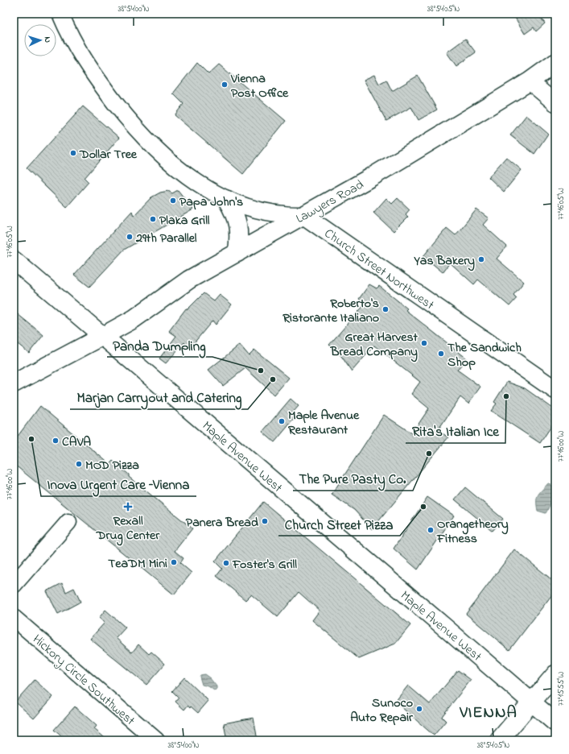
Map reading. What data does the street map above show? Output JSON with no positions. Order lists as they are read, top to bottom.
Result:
{
  "streets": {
    "main road": ["Lawyers Road", "Church Street Northwest", "Maple Avenue West"],
    "street": ["Hickory Circle Southwest"]
  },
  "crossings": [
    ["Lawyers Road", "Church Street Northwest"],
    ["Lawyers Road", "Maple Avenue West"]
  ],
  "districts": ["VIENNA"],
  "places": {
    "other": [
      "Vienna Post Office",
      "Dollar Tree",
      "Papa John's",
      "Plaka Grill",
      "29th Parallel",
      "Yas Bakery",
      "Roberto's Ristorante Italiano",
      "Great Harvest Bread Company",
      "The Sandwich Shop",
      "Panda Dumpling",
      "Marjan Carryout and Catering",
      "Rita's Italian Ice",
      "Maple Avenue Restaurant",
      "Inova Urgent Care –Vienna",
      "CAVA",
      "The Pure Pasty Co.",
      "MOD Pizza",
      "Church Street Pizza",
      "Panera Bread",
      "Orangetheory Fitness",
      "TeaDM Mini",
      "Foster's Grill",
      "Sunoco Auto Repair"
    ],
    "health": ["Rexall Drug Center"]
  },
  "north": "right",
  "coordinates": [
    "38°54'00\"N",
    "38°54'05\"N",
    "77°16'05\"W",
    "77°16'00\"W",
    "77°15'55\"W"
  ]
}
